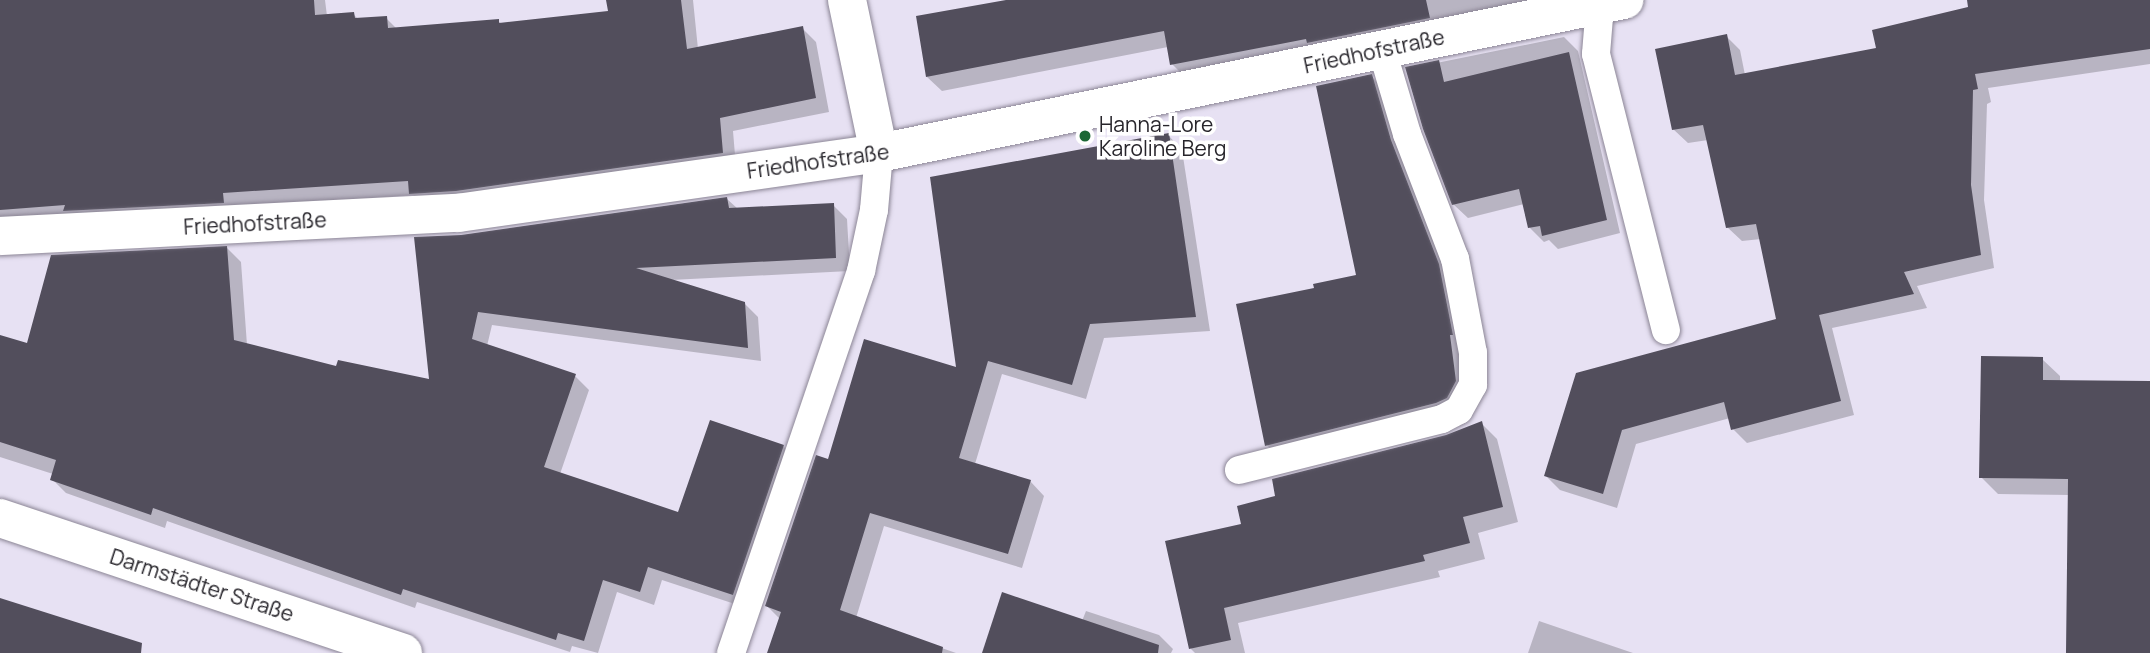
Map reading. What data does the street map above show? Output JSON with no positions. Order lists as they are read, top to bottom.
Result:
{
  "streets": {
    "street": ["Friedhofstraße", "Darmstädter Straße"]
  },
  "places": ["Hanna-Lore Karoline Berg"]
}
